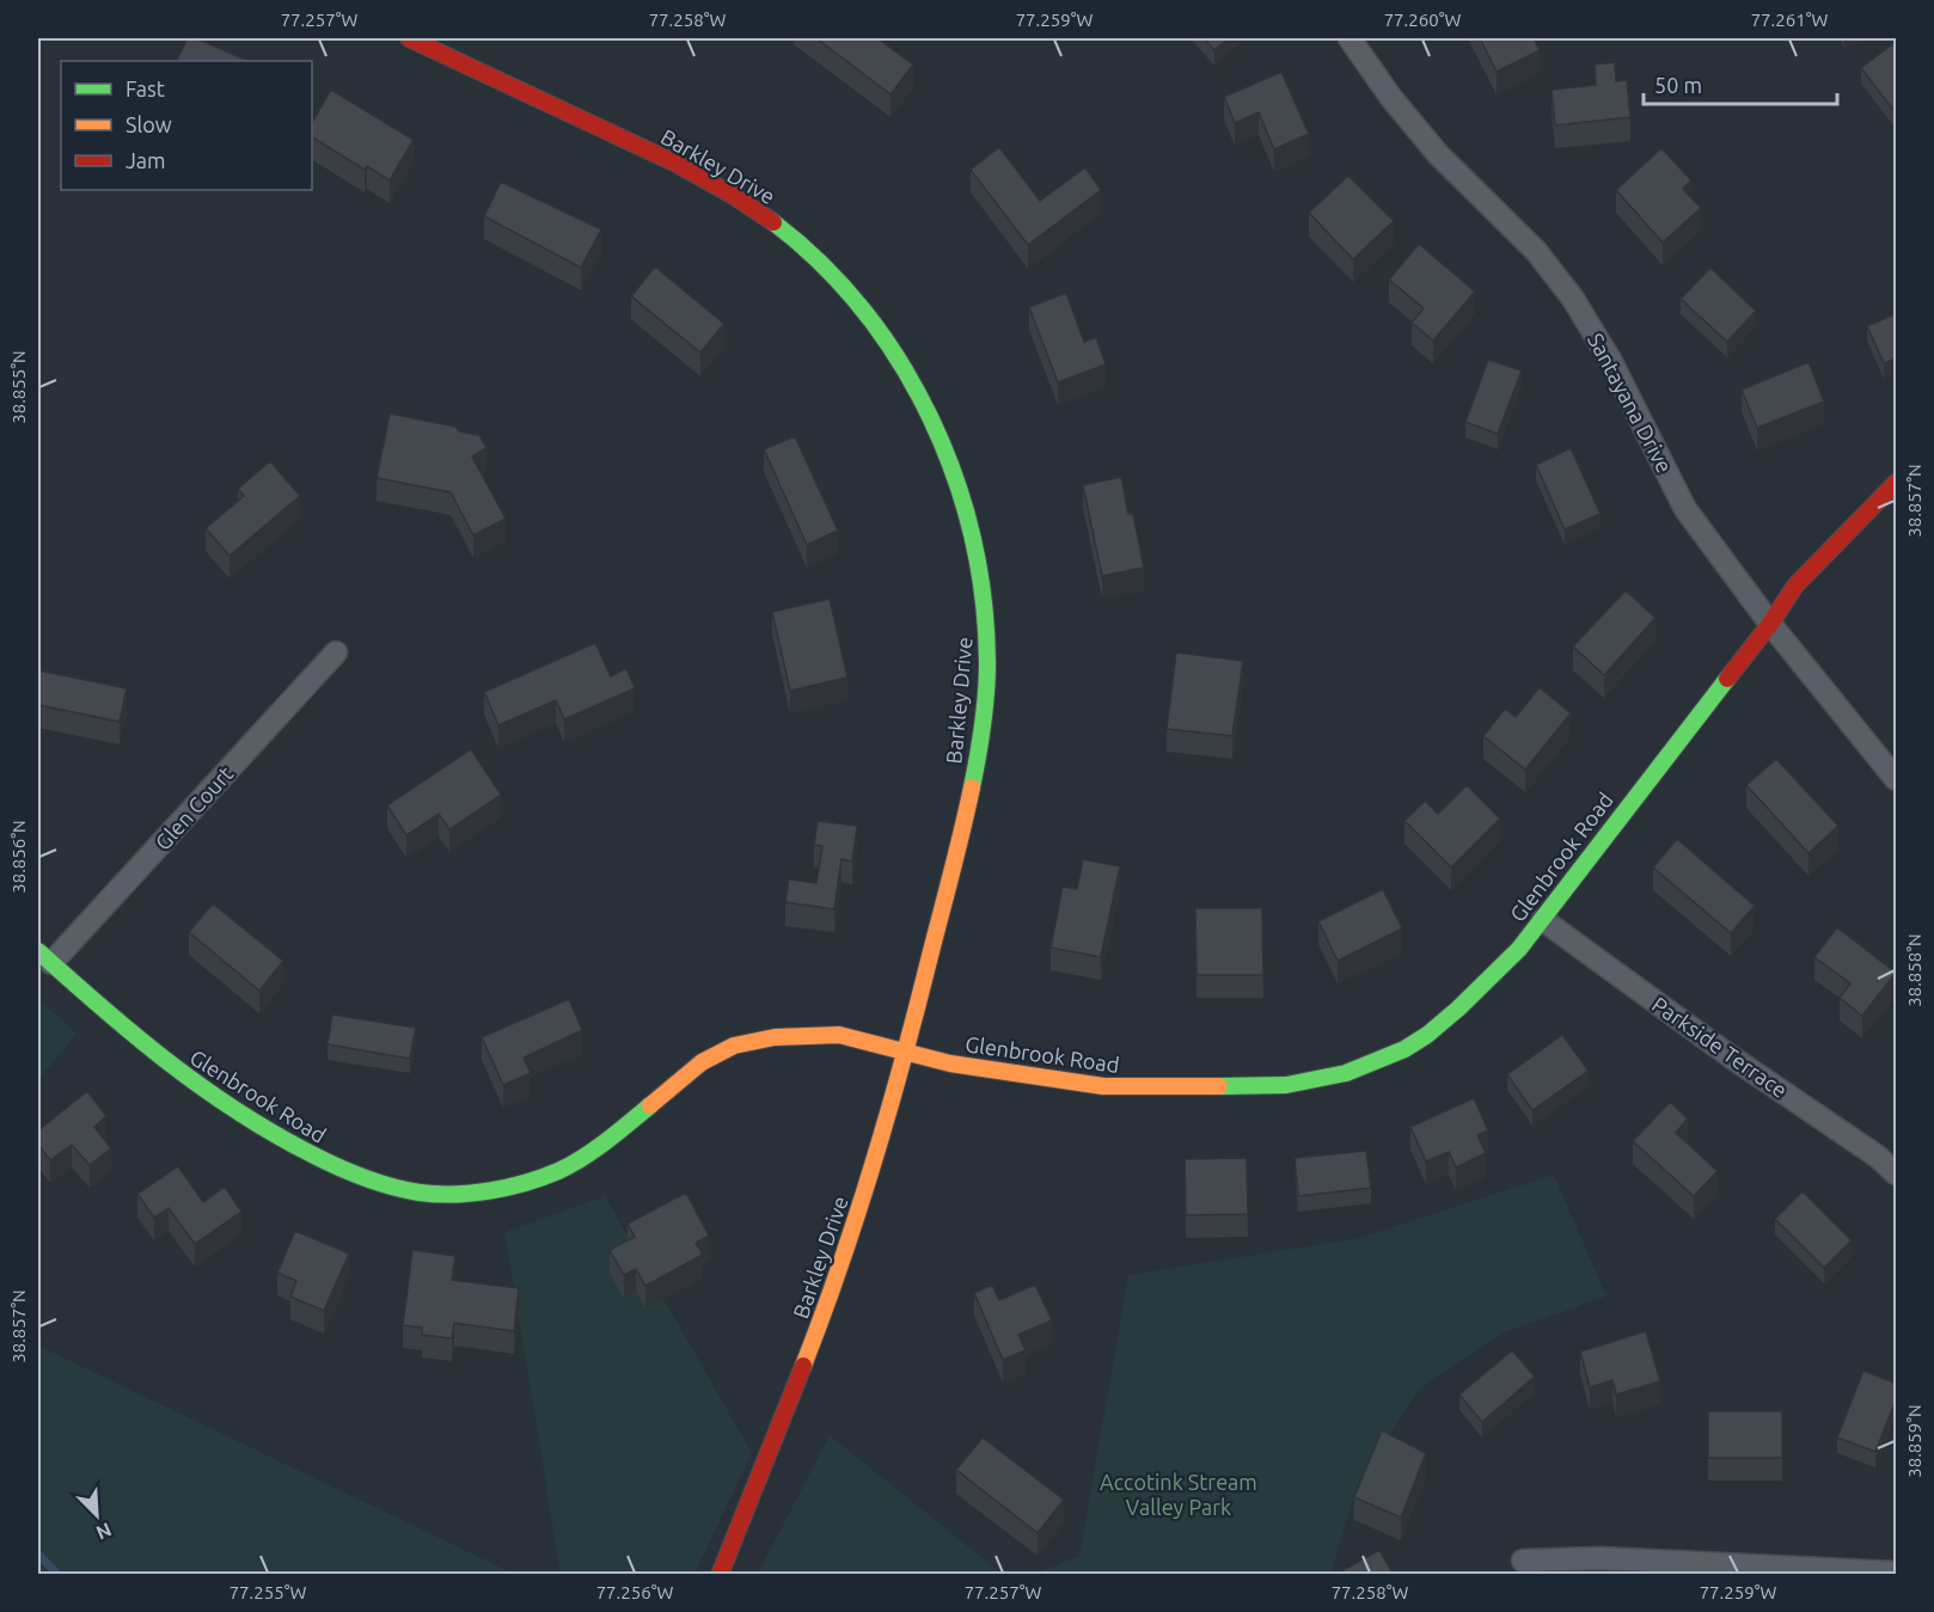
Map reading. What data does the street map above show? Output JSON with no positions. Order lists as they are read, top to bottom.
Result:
{
  "streets": {
    "street": [
      "Barkley Drive",
      "Santayana Drive",
      "Glen Court",
      "Glenbrook Road",
      "Parkside Terrace"
    ]
  },
  "crossings": [
    ["Barkley Drive", "Glenbrook Road"],
    ["Santayana Drive", "Glenbrook Road"],
    ["Glen Court", "Glenbrook Road"],
    ["Glenbrook Road", "Parkside Terrace"]
  ],
  "parks": ["Accotink Stream Valley Park"],
  "legend": ["Fast", "Slow", "Jam"],
  "scale_bar": "50 m",
  "north": "bottom right",
  "coordinates": [
    "77.257°W",
    "77.258°W",
    "77.259°W",
    "77.260°W",
    "77.261°W",
    "38.855°N",
    "38.857°N",
    "38.856°N",
    "38.858°N",
    "38.859°N",
    "77.255°W",
    "77.256°W"
  ]
}
